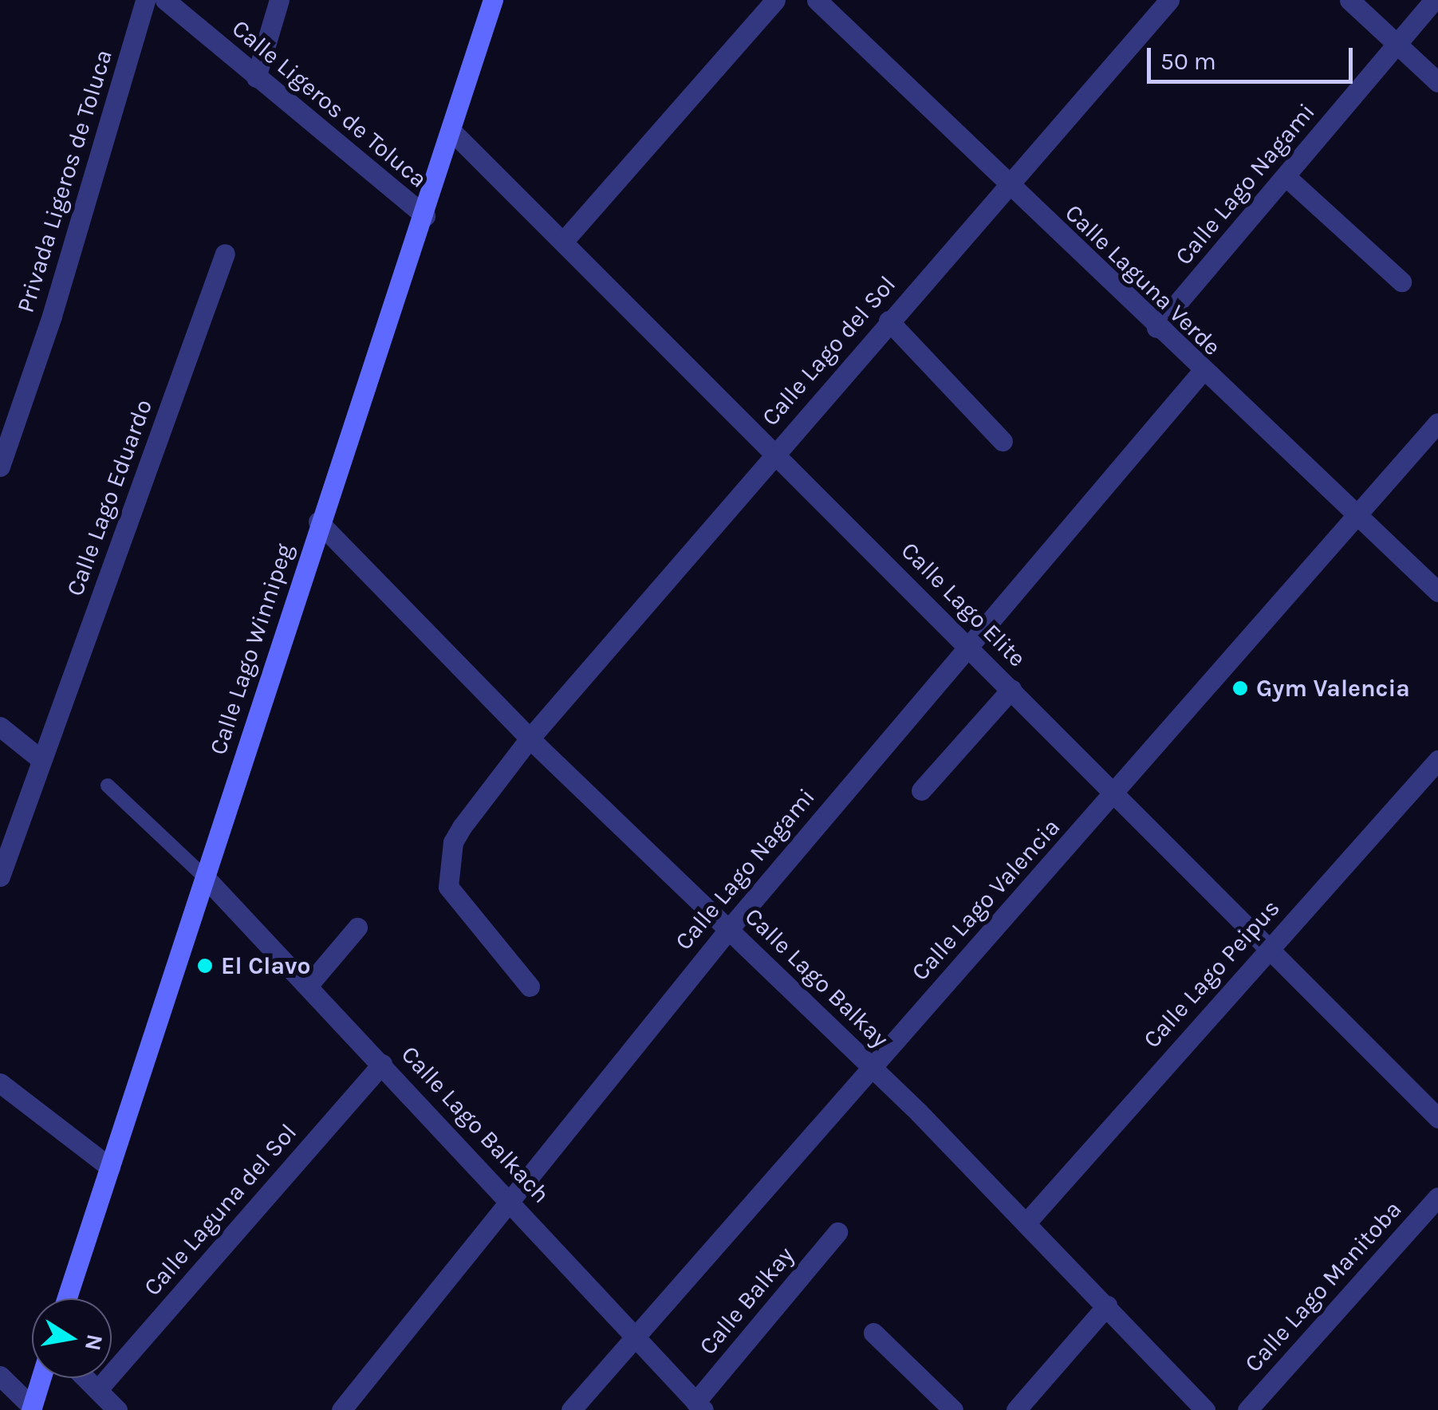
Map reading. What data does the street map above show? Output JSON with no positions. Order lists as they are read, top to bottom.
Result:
{
  "streets": {
    "main road": ["Calle Lago Winnipeg"],
    "street": [
      "Calle Ligeros de Toluca",
      "Privada Ligeros de Toluca",
      "Calle Lago Nagami",
      "Calle Laguna Verde",
      "Calle Lago del Sol",
      "Calle Lago Eduardo",
      "Calle Lago Elite",
      "Calle Lago Valencia",
      "Calle Lago Peipus",
      "Calle Lago Balkay",
      "Calle Lago Balkach",
      "Calle Laguna del Sol",
      "Calle Lago Manitoba",
      "Calle Balkay"
    ]
  },
  "crossings": [
    ["Calle Ligeros de Toluca", "Calle Lago Winnipeg"],
    ["Calle Lago Nagami", "Calle Laguna Verde"],
    ["Calle Lago Nagami", "Calle Lago Elite"],
    ["Calle Lago Nagami", "Calle Lago Balkay"],
    ["Calle Lago Nagami", "Calle Lago Balkach"],
    ["Calle Laguna Verde", "Calle Lago del Sol"],
    ["Calle Laguna Verde", "Calle Lago Valencia"],
    ["Calle Lago del Sol", "Calle Lago Elite"],
    ["Calle Lago del Sol", "Calle Lago Balkay"],
    ["Calle Lago Elite", "Calle Lago Winnipeg"],
    ["Calle Lago Elite", "Calle Lago Valencia"],
    ["Calle Lago Elite", "Calle Lago Peipus"],
    ["Calle Lago Winnipeg", "Calle Lago Balkay"],
    ["Calle Lago Winnipeg", "Calle Lago Balkach"],
    ["Calle Lago Valencia", "Calle Lago Balkay"],
    ["Calle Lago Valencia", "Calle Lago Balkach"],
    ["Calle Lago Peipus", "Calle Lago Balkay"],
    ["Calle Lago Balkach", "Calle Laguna del Sol"],
    ["Calle Lago Balkach", "Calle Balkay"]
  ],
  "places": ["Gym Valencia", "El Clavo"],
  "scale_bar": "50 m",
  "north": "right"
}
